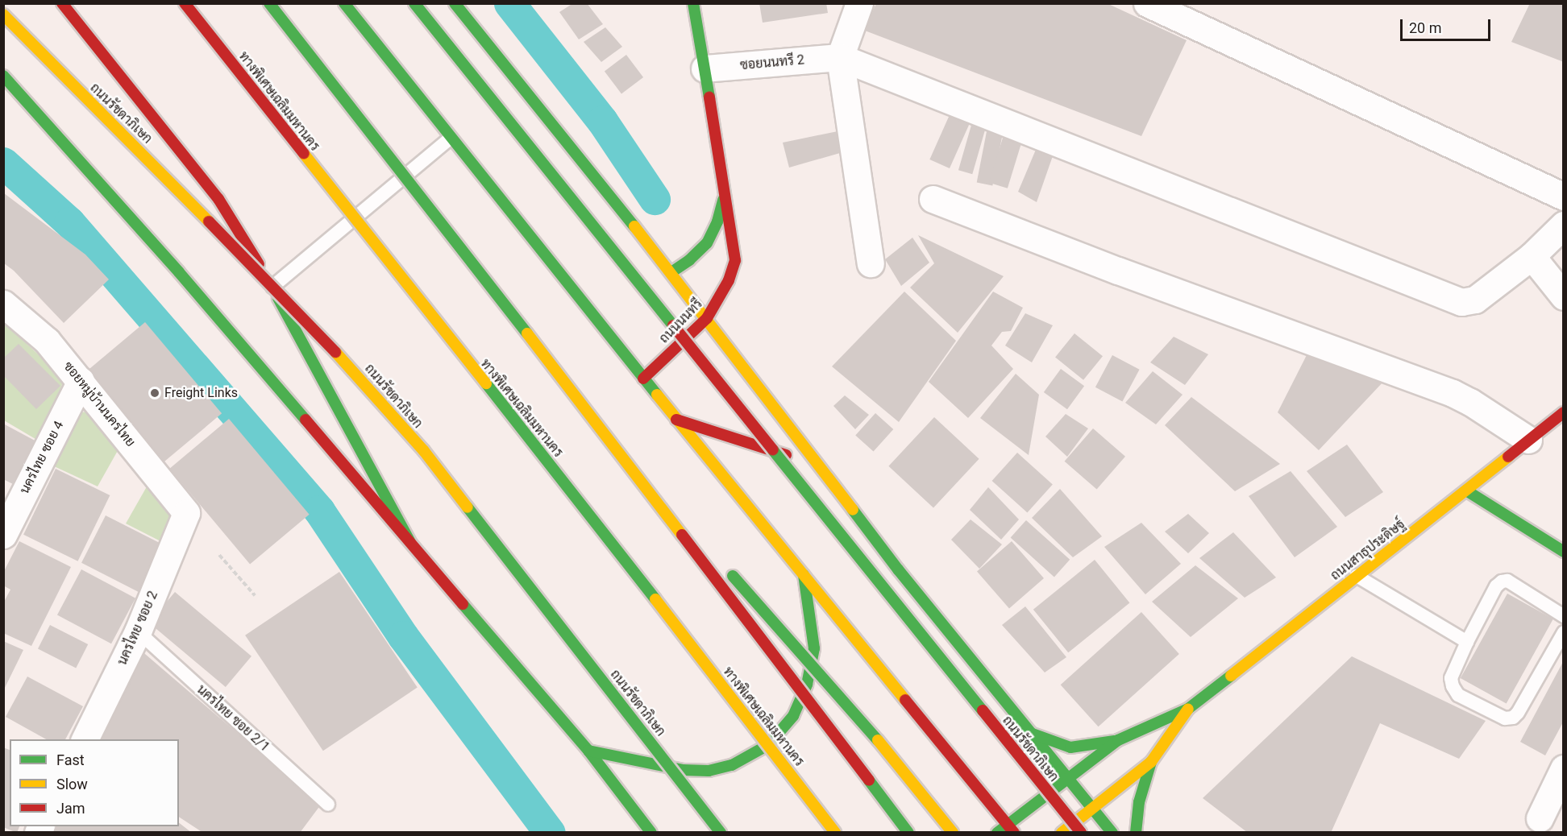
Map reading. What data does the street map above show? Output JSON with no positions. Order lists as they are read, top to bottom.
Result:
{
  "streets": {
    "main road": [
      "ทางพิเศษเฉลิมมหานคร",
      "ถนนรัชดาภิเษก",
      "ถนนนนทรี",
      "ถนนสาธุประดิษฐ์"
    ],
    "street": [
      "ซอยนนทรี 2",
      "ซอยหมู่บ้านนครไทย",
      "นครไทย ซอย 4",
      "นครไทย ซอย 2"
    ],
    "lane": ["นครไทย ซอย 2/1"]
  },
  "crossings": [
    ["ซอยนนทรี 2", "ถนนนนทรี"],
    ["ถนนรัชดาภิเษก", "ถนนนนทรี"],
    ["ถนนรัชดาภิเษก", "ถนนสาธุประดิษฐ์"],
    ["ซอยหมู่บ้านนครไทย", "นครไทย ซอย 4"],
    ["ซอยหมู่บ้านนครไทย", "นครไทย ซอย 2"],
    ["นครไทย ซอย 2", "นครไทย ซอย 2/1"]
  ],
  "places": ["Freight Links"],
  "legend": ["Fast", "Slow", "Jam"],
  "scale_bar": "20 m"
}
